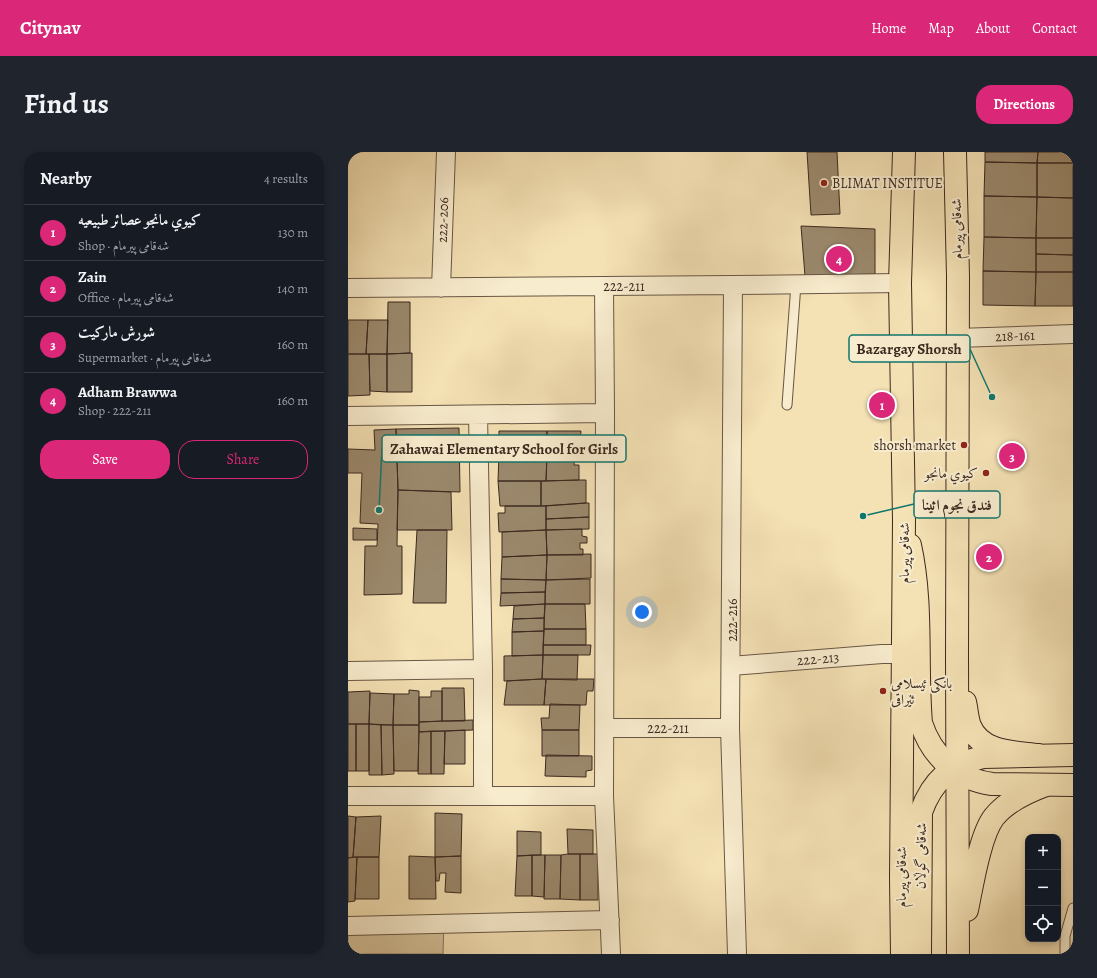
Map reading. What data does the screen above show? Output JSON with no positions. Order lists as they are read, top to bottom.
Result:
{
  "streets": {
    "main road": ["شەقامی پیرمام", "شەقامی گوڵان"],
    "street": [
      "222-206",
      "222-211",
      "218-161",
      "222-216",
      "222-213"
    ]
  },
  "crossings": [
    ["222-206", "222-211"],
    ["شەقامی پیرمام", "222-211"],
    ["شەقامی پیرمام", "218-161"],
    ["شەقامی پیرمام", "222-213"],
    ["شەقامی پیرمام", "شەقامی گوڵان"],
    ["222-211", "222-216"],
    ["222-216", "222-213"]
  ],
  "places": [
    "BLIMAT INSTITUE",
    "Bazargay Shorsh",
    "shorsh market",
    "كيوي مانجو",
    "Zahawai Elementary School for Girls",
    "فندق نجوم اثينا",
    "بانکی ئیسلامی ئێراقی"
  ],
  "page": {
    "header": "Citynav",
    "nav": [
      "Home",
      "Map",
      "About",
      "Contact"
    ],
    "title": "Find us",
    "buttons": [
      "Directions",
      ["Save", "Share"]
    ],
    "heading": ["Nearby", "4 results"],
    "list": [
      {
        "mark": "1",
        "name": "كيوي مانجو عصائر طبيعيه",
        "note": "Shop · شەقامی پیرمام",
        "value": "130 m"
      },
      {
        "mark": "2",
        "name": "Zain",
        "note": "Office · شەقامی پیرمام",
        "value": "140 m"
      },
      {
        "mark": "3",
        "name": "شورش ماركيت",
        "note": "Supermarket · شەقامی پیرمام",
        "value": "160 m"
      },
      {
        "mark": "4",
        "name": "Adham Brawwa",
        "note": "Shop · 222-211",
        "value": "160 m"
      }
    ],
    "pins": [
      "4",
      "1",
      "3",
      "2"
    ],
    "map_buttons": ["+", "−"]
  }
}
